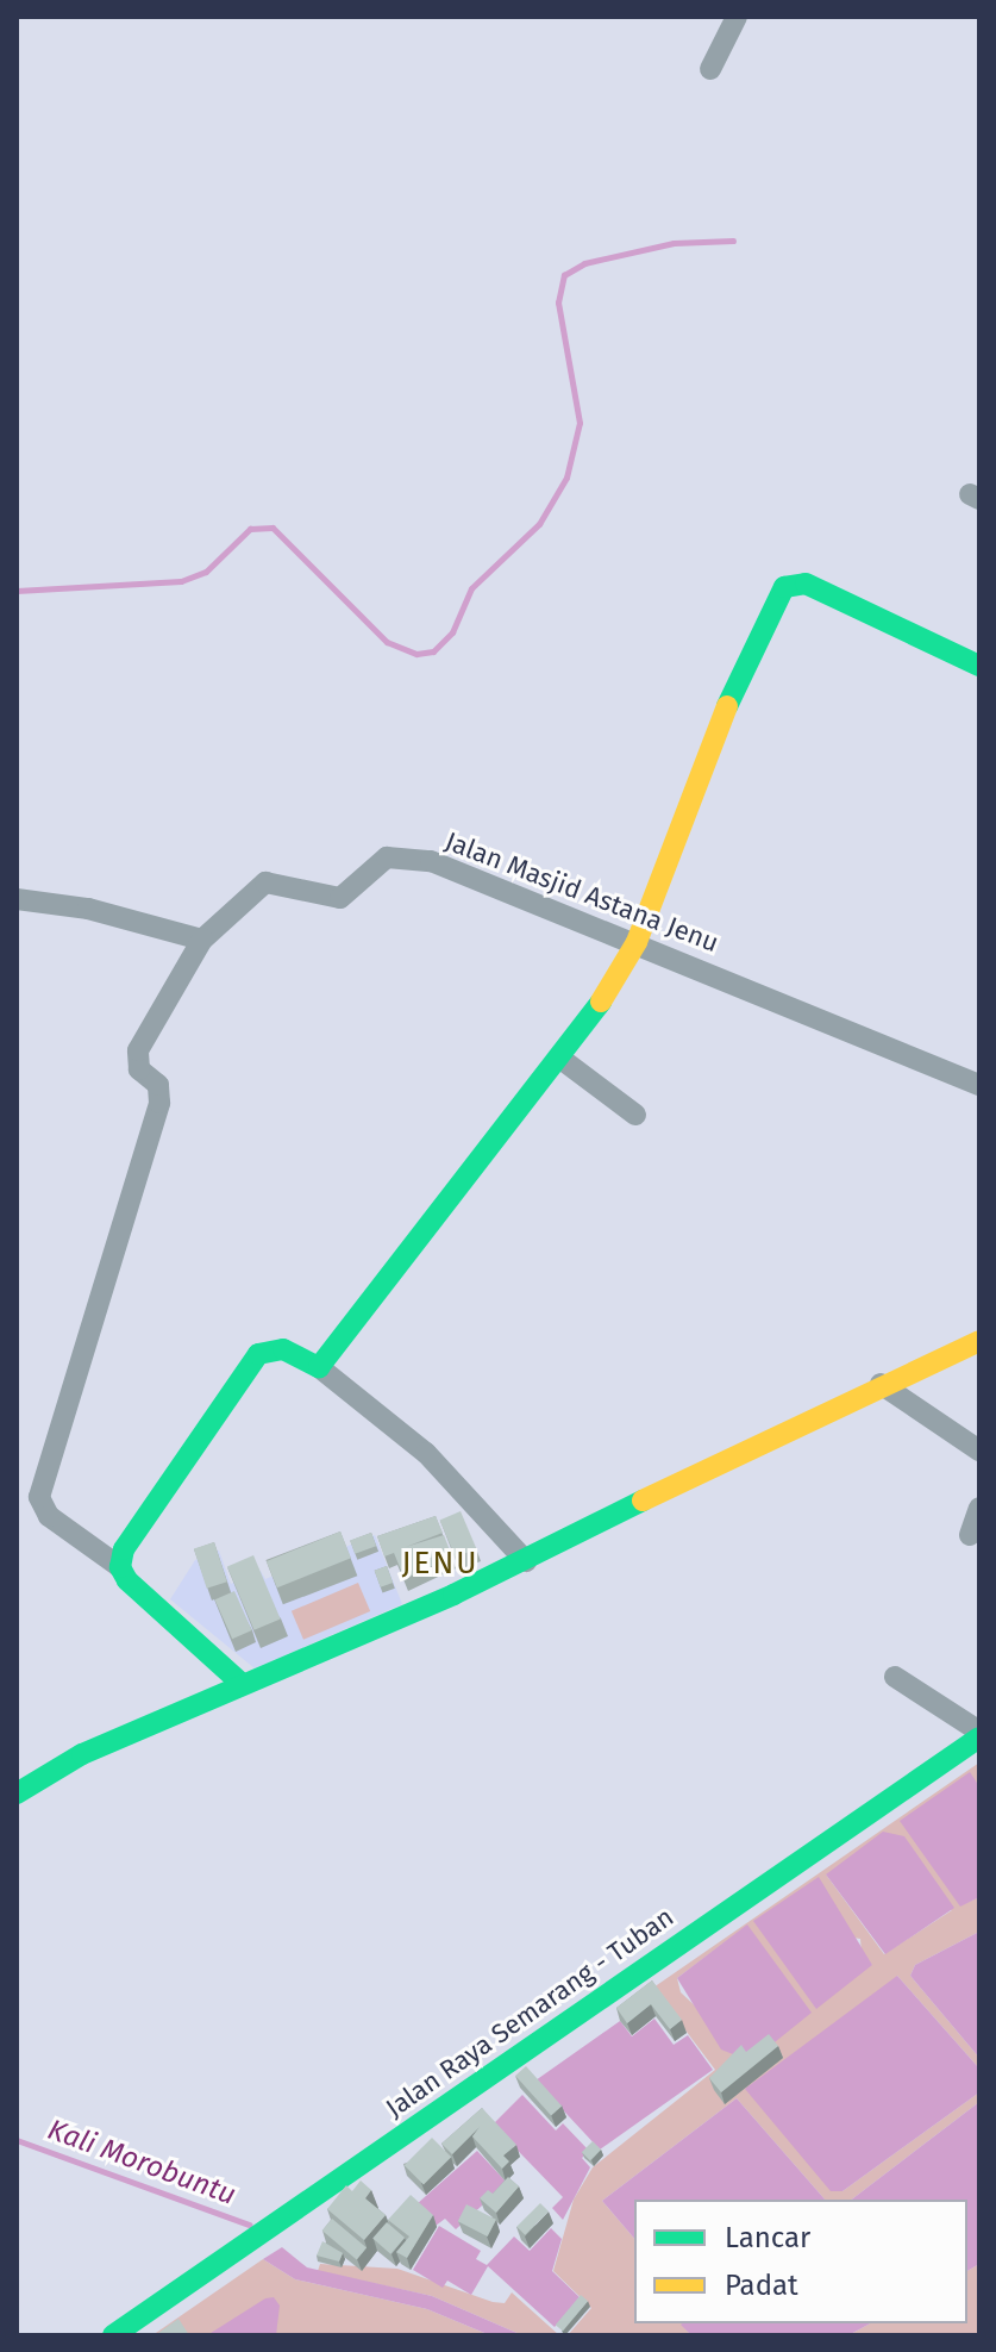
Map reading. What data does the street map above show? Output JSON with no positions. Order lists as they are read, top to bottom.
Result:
{
  "streets": {
    "main road": ["Jalan Raya Semarang - Tuban"],
    "street": ["Jalan Masjid Astana Jenu"]
  },
  "districts": ["JENU"],
  "water": ["Kali Morobuntu"],
  "legend": ["Lancar", "Padat"]
}
